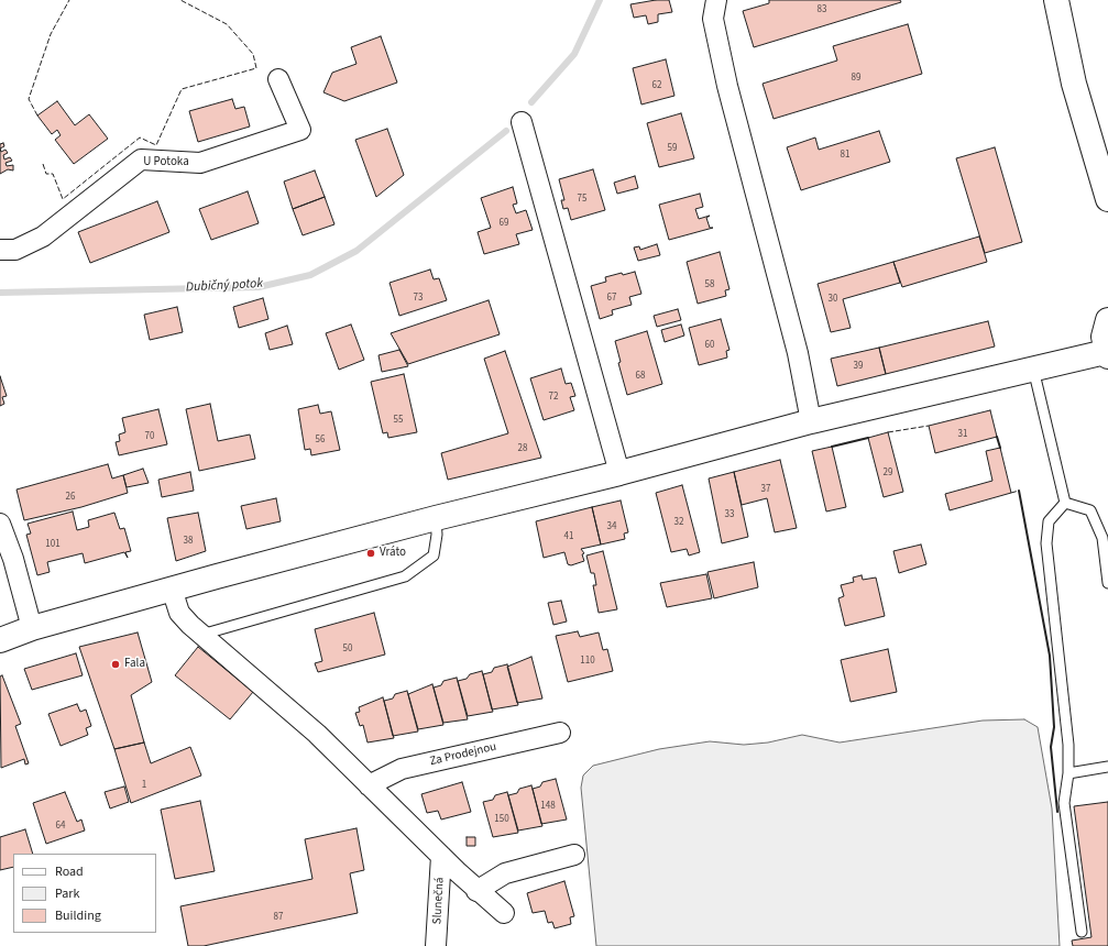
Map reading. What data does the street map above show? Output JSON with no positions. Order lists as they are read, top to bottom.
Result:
{
  "streets": {
    "street": ["U Potoka", "Za Prodejnou", "Slunečná"]
  },
  "water": ["Dubičný potok"],
  "places": ["Vráto", "Fala"],
  "house_numbers": [
    "83",
    "89",
    "62",
    "59",
    "81",
    "75",
    "69",
    "58",
    "73",
    "67",
    "30",
    "60",
    "39",
    "68",
    "72",
    "55",
    "31",
    "70",
    "56",
    "28",
    "29",
    "37",
    "26",
    "33",
    "32",
    "34",
    "41",
    "38",
    "101",
    "50",
    "110",
    "1",
    "148",
    "150",
    "64",
    "87"
  ],
  "legend": ["Road", "Park", "Building"]
}
